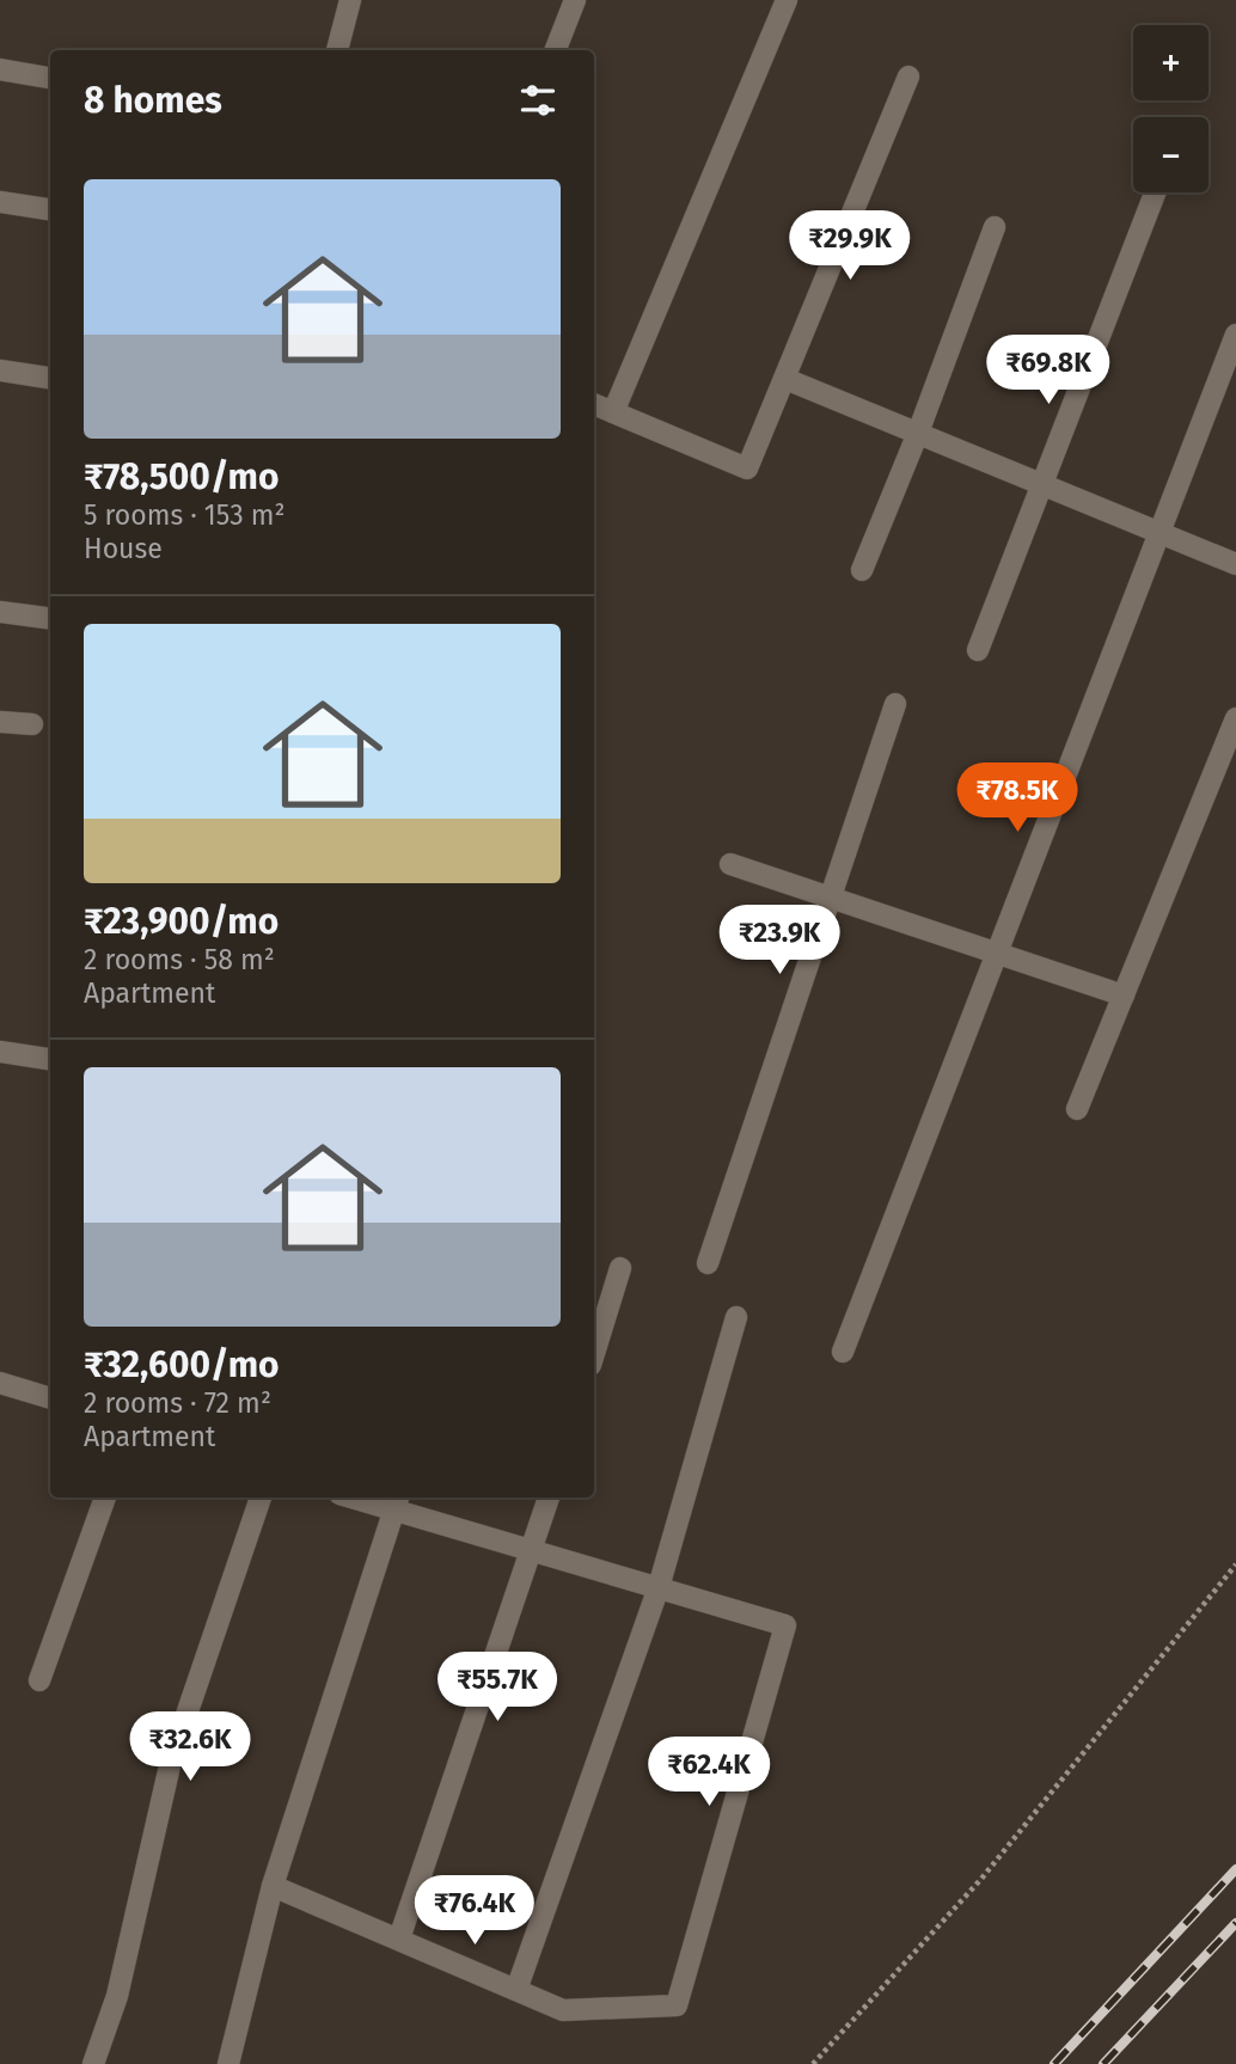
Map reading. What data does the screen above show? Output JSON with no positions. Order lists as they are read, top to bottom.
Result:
{
  "page": {
    "map_buttons": ["+", "−"],
    "heading": "8 homes",
    "list": [
      {
        "name": "₹78,500/mo",
        "note": "5 rooms · 153 m² · House"
      },
      {
        "name": "₹23,900/mo",
        "note": "2 rooms · 58 m² · Apartment"
      },
      {
        "name": "₹32,600/mo",
        "note": "2 rooms · 72 m² · Apartment"
      }
    ],
    "price": [
      "₹29.9K",
      "₹69.8K",
      "₹78.5K",
      "₹23.9K",
      "₹55.7K",
      "₹32.6K",
      "₹62.4K",
      "₹76.4K"
    ]
  }
}
